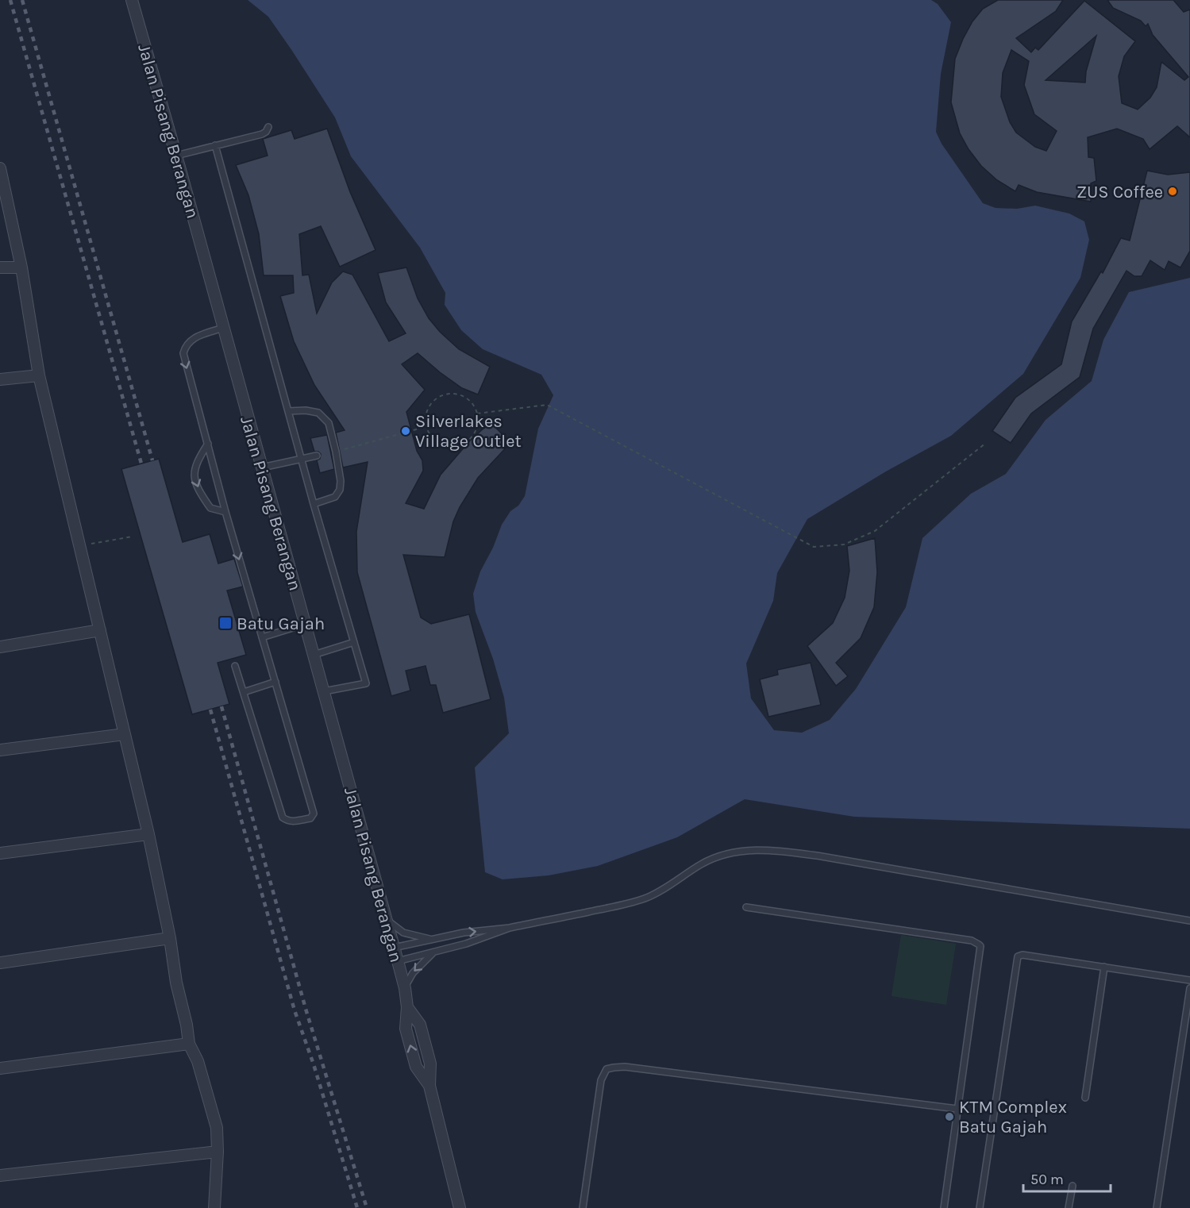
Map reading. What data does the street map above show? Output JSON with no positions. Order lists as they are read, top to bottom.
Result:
{
  "streets": {
    "street": ["Jalan Pisang Berangan"]
  },
  "places": {
    "other": ["ZUS Coffee", "Silverlakes Village Outlet", "KTM Complex Batu Gajah"],
    "transit": ["Batu Gajah"]
  },
  "scale_bar": "50 m"
}
